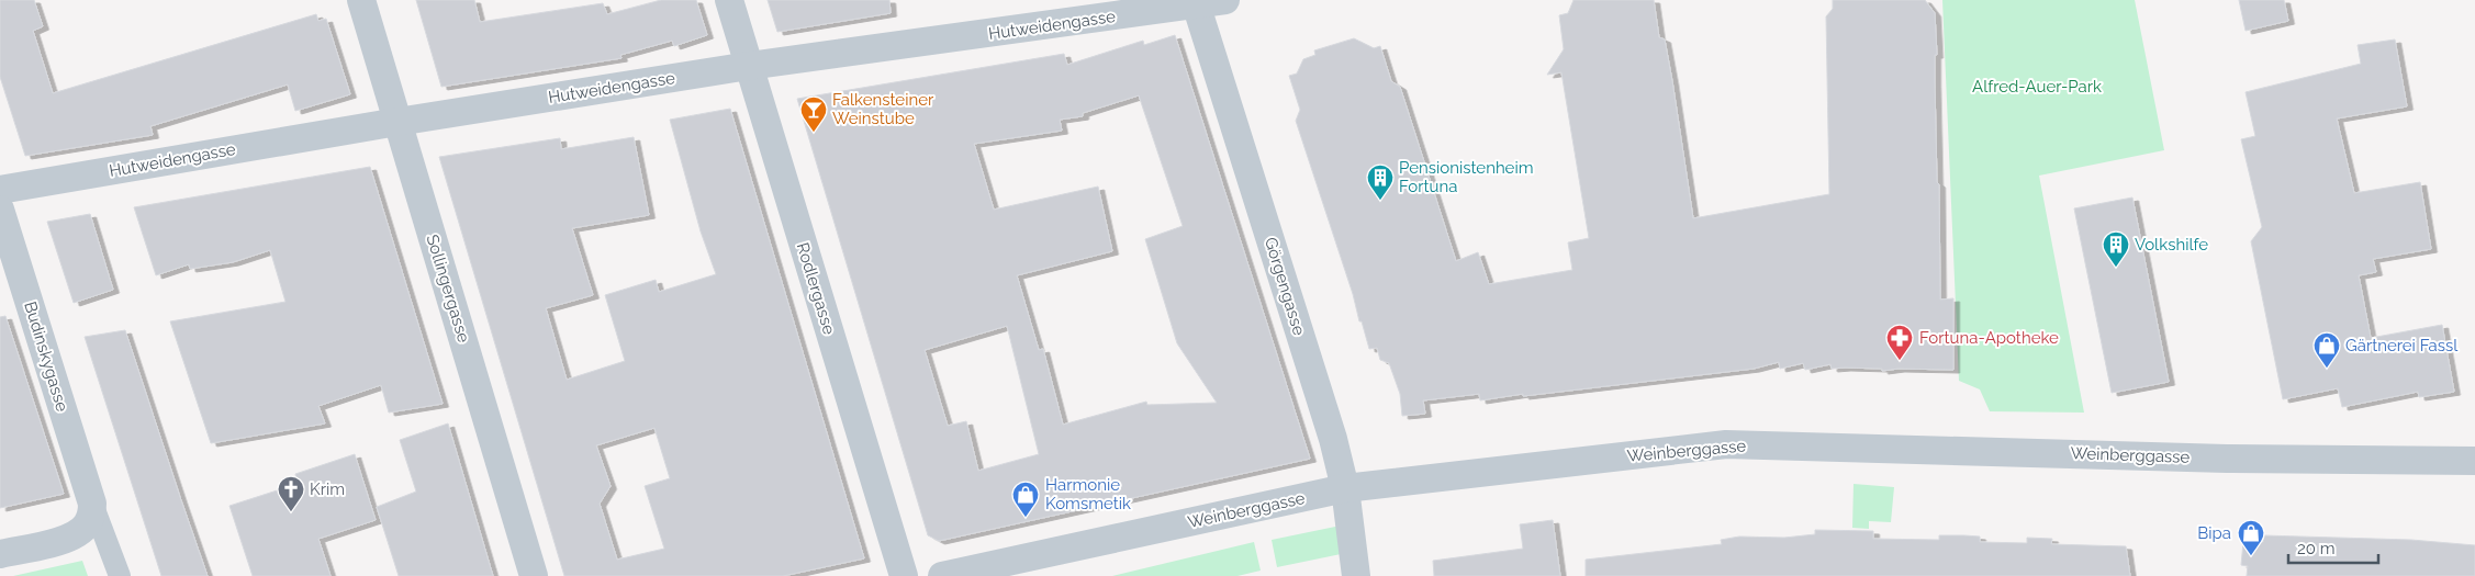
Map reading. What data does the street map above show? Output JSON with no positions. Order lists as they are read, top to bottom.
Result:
{
  "streets": {
    "street": [
      "Hutweidengasse",
      "Görgengasse",
      "Sollingergasse",
      "Rodlergasse",
      "Budinskygasse",
      "Weinberggasse"
    ]
  },
  "crossings": [
    ["Hutweidengasse", "Görgengasse"],
    ["Hutweidengasse", "Sollingergasse"],
    ["Hutweidengasse", "Rodlergasse"],
    ["Görgengasse", "Weinberggasse"]
  ],
  "parks": ["Alfred-Auer-Park"],
  "places": {
    "bar": ["Falkensteiner Weinstube"],
    "building": ["Pensionistenheim Fortuna", "Volkshilfe"],
    "pharmacy": ["Fortuna-Apotheke"],
    "shop": ["Gärtnerei Fassl", "Harmonie Komsmetik", "Bipa"],
    "church": ["Krim"]
  },
  "scale_bar": "20 m"
}
